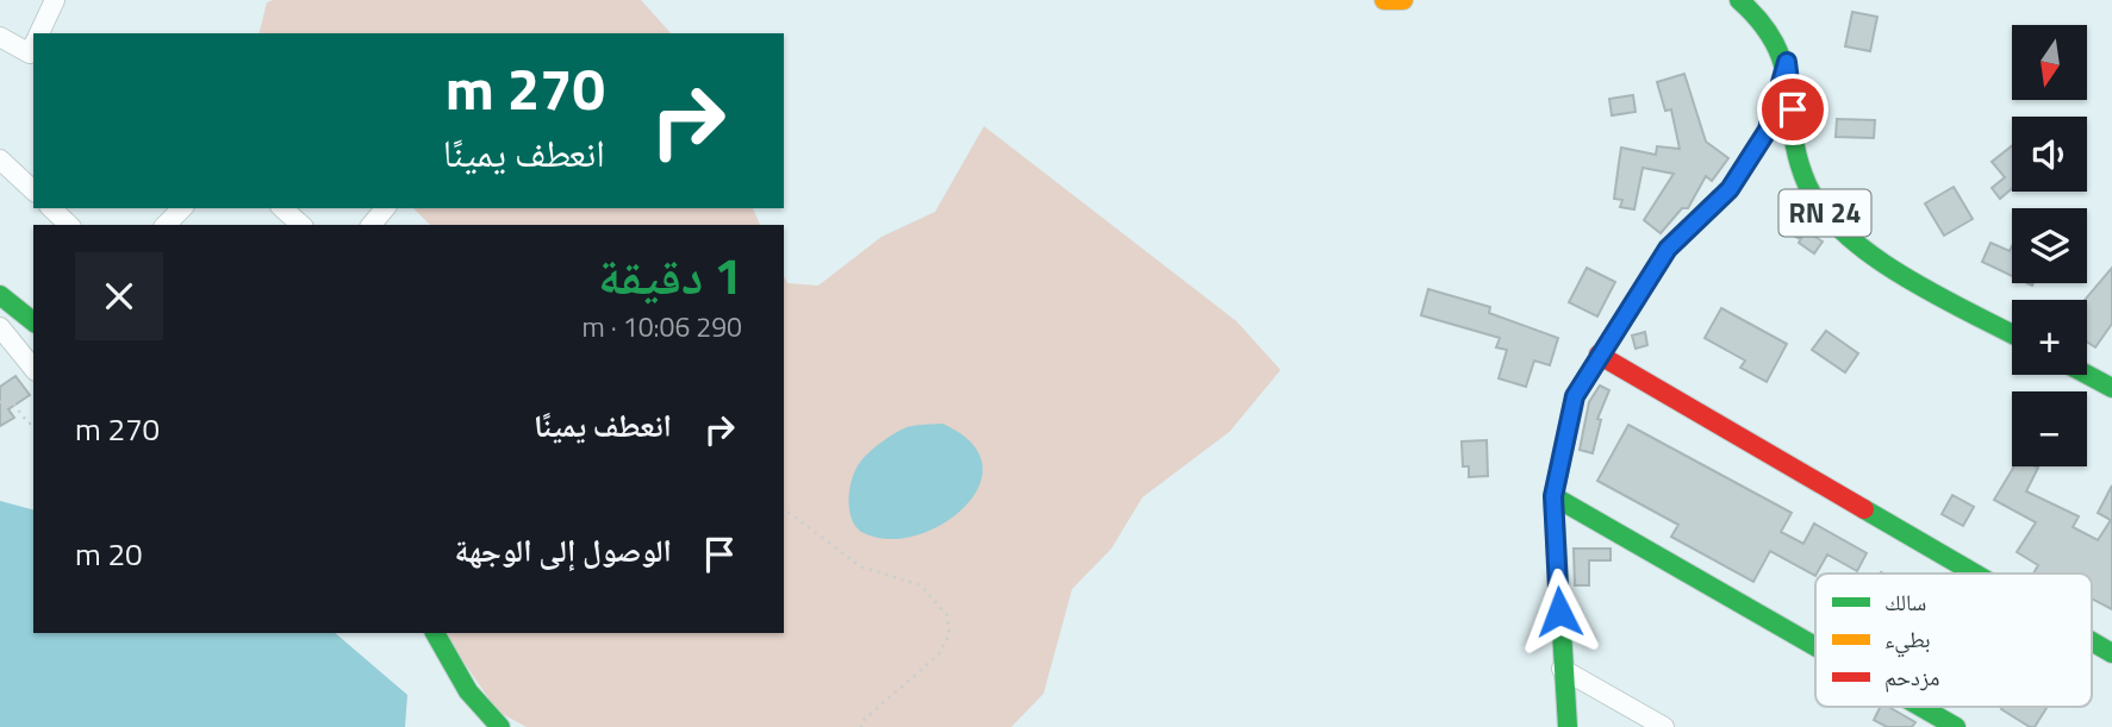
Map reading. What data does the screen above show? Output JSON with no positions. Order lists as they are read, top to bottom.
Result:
{
  "streets": {
    "street": ["RN 24"]
  },
  "legend": ["سالك", "بطيء", "مزدحم"],
  "north": "bottom",
  "page": {
    "map_buttons": ["+", "−"],
    "turn": ["270 m", "انعطف يمينًا"],
    "heading": ["1 دقيقة", "290 m · 10:06"],
    "list": [
      {
        "name": "انعطف يمينًا",
        "value": "270 m"
      },
      {
        "name": "الوصول إلى الوجهة",
        "value": "20 m"
      }
    ]
  }
}
